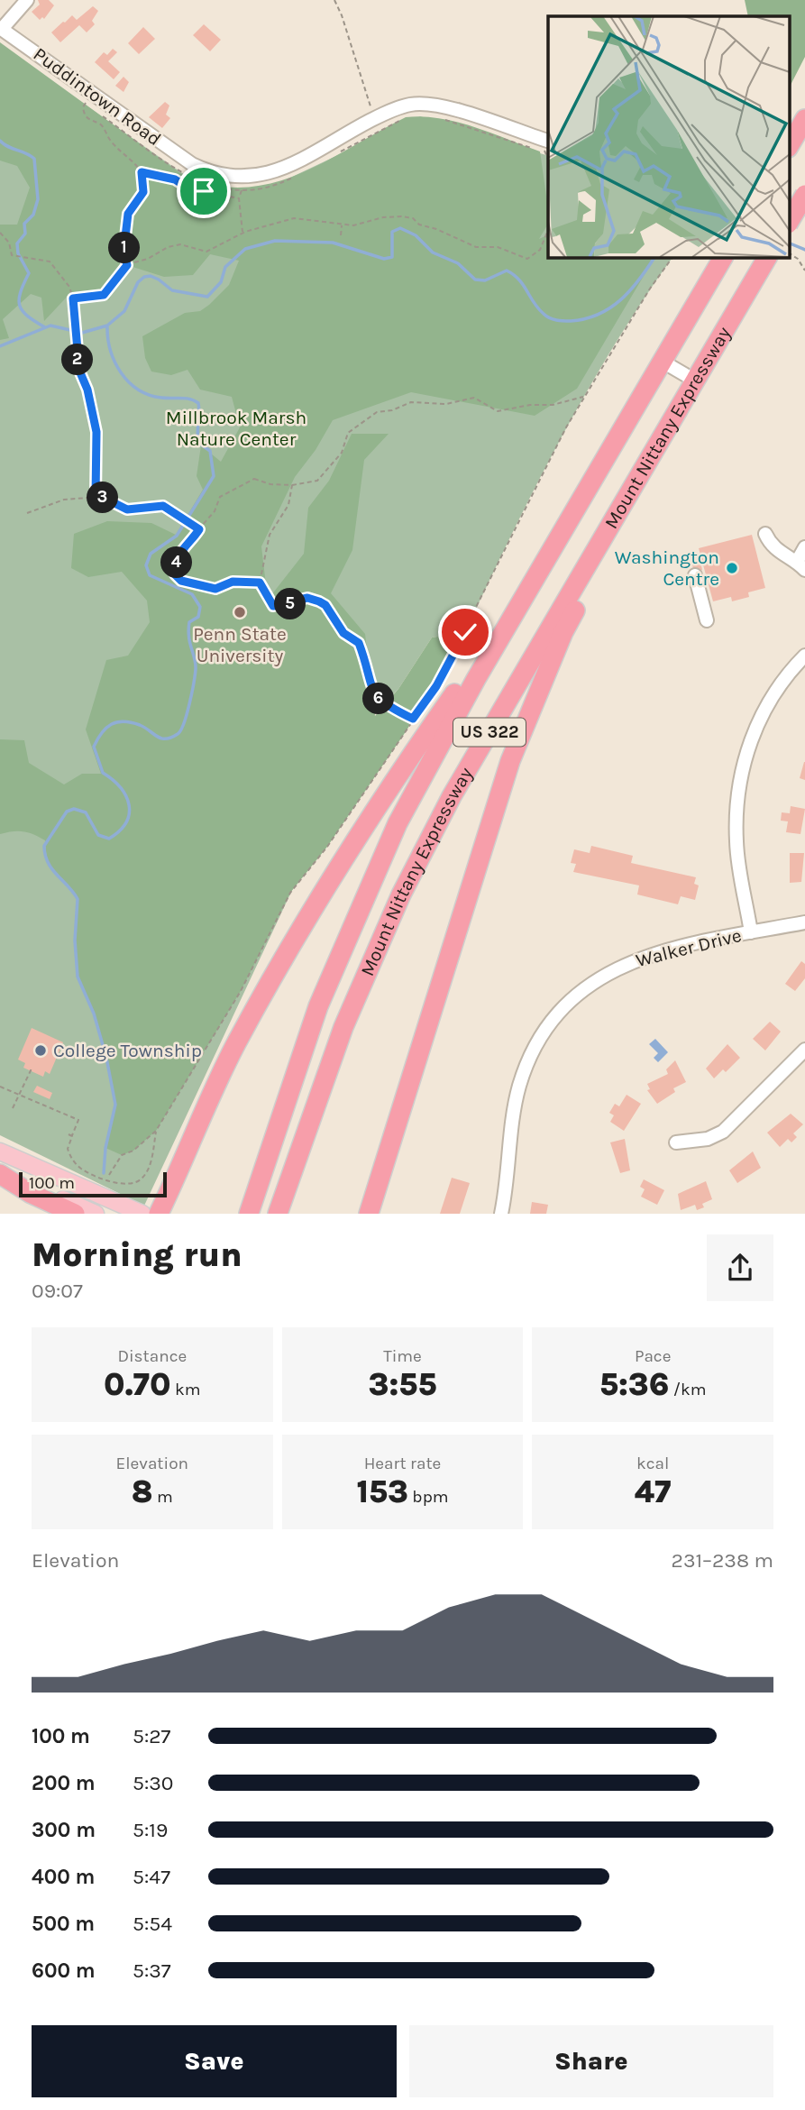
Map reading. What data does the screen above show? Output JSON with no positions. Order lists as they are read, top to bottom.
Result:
{
  "streets": {
    "highway": ["Mount Nittany Expressway", "US 322"],
    "street": ["Puddintown Road", "Walker Drive"]
  },
  "parks": ["Millbrook Marsh Nature Center"],
  "places": ["Washington Centre", "Penn State University", "College Township"],
  "scale_bar": "100 m",
  "page": {
    "pins": [
      "1",
      "2",
      "3",
      "4",
      "5",
      "6"
    ],
    "scale": "100 m",
    "heading": ["Morning run", "09:07"],
    "stats": [
      ["Distance", "0.70 km"],
      ["Time", "3:55"],
      ["Pace", "5:36 /km"],
      ["Elevation", "8 m"],
      ["Heart rate", "153 bpm"],
      ["kcal", "47"]
    ],
    "chart": ["Elevation", "231–238 m"],
    "list": [
      {
        "name": "100 m",
        "note": "5:27"
      },
      {
        "name": "200 m",
        "note": "5:30"
      },
      {
        "name": "300 m",
        "note": "5:19"
      },
      {
        "name": "400 m",
        "note": "5:47"
      },
      {
        "name": "500 m",
        "note": "5:54"
      },
      {
        "name": "600 m",
        "note": "5:37"
      }
    ],
    "buttons": ["Save", "Share"]
  }
}
